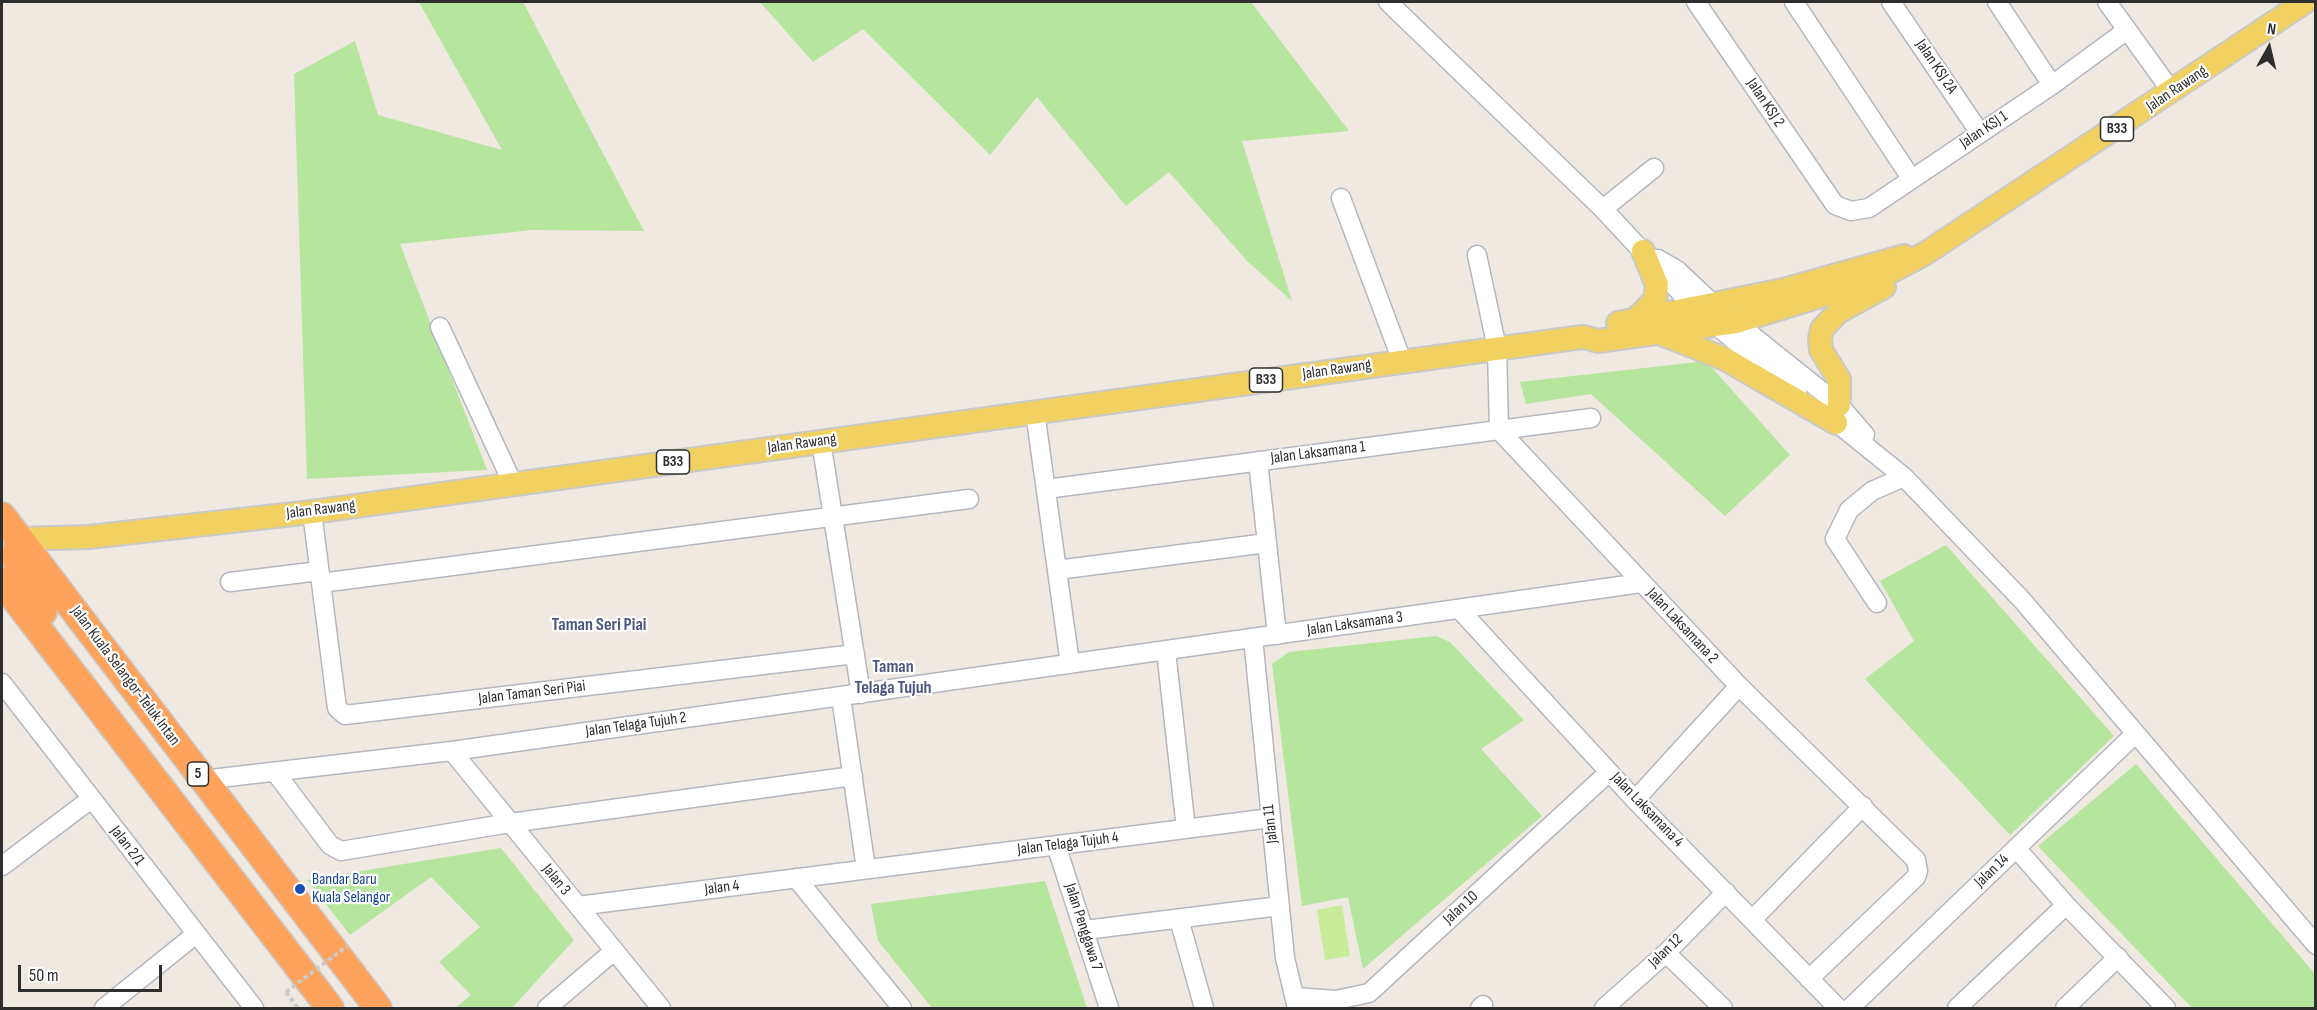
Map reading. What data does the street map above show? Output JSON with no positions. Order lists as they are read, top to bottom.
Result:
{
  "streets": {
    "highway": ["Jalan Kuala Selangor-Teluk Intan", "5"],
    "main road": ["Jalan Rawang", "B33"],
    "street": [
      "Jalan KSJ 2A",
      "Jalan KSJ 2",
      "Jalan KSJ 1",
      "Jalan Laksamana 1",
      "Jalan Laksamana 3",
      "Jalan Laksamana 2",
      "Jalan Taman Seri Piai",
      "Jalan Telaga Tujuh 2",
      "Jalan Laksamana 4",
      "Jalan 11",
      "Jalan Telaga Tujuh 4",
      "Jalan 2/1",
      "Jalan 14",
      "Jalan 3",
      "Jalan 4",
      "Jalan 10",
      "Jalan Penggawa 7",
      "Jalan 12"
    ]
  },
  "crossings": [
    ["Jalan KSJ 2A", "Jalan KSJ 1"],
    ["Jalan Rawang", "Jalan Kuala Selangor-Teluk Intan"],
    ["Jalan Rawang", "Jalan Taman Seri Piai"],
    ["Jalan KSJ 2", "Jalan KSJ 1"],
    ["Jalan Laksamana 1", "Jalan Laksamana 2"],
    ["Jalan Laksamana 3", "Jalan Laksamana 2"],
    ["Jalan Laksamana 3", "Jalan Telaga Tujuh 2"],
    ["Jalan Laksamana 3", "Jalan Laksamana 4"],
    ["Jalan Laksamana 3", "Jalan 11"],
    ["Jalan Laksamana 2", "Jalan Laksamana 4"],
    ["Jalan Kuala Selangor-Teluk Intan", "Jalan Telaga Tujuh 2"],
    ["Jalan Telaga Tujuh 2", "Jalan 3"],
    ["Jalan Laksamana 4", "Jalan 10"],
    ["Jalan Laksamana 4", "Jalan 12"],
    ["Jalan 11", "Jalan Telaga Tujuh 4"],
    ["Jalan 11", "Jalan 10"],
    ["Jalan Telaga Tujuh 4", "Jalan 4"],
    ["Jalan Telaga Tujuh 4", "Jalan Penggawa 7"],
    ["Jalan 3", "Jalan 4"]
  ],
  "districts": ["Taman Seri Piai", "Taman Telaga Tujuh"],
  "places": ["Bandar Baru Kuala Selangor"],
  "scale_bar": "50 m",
  "north": "top"
}
